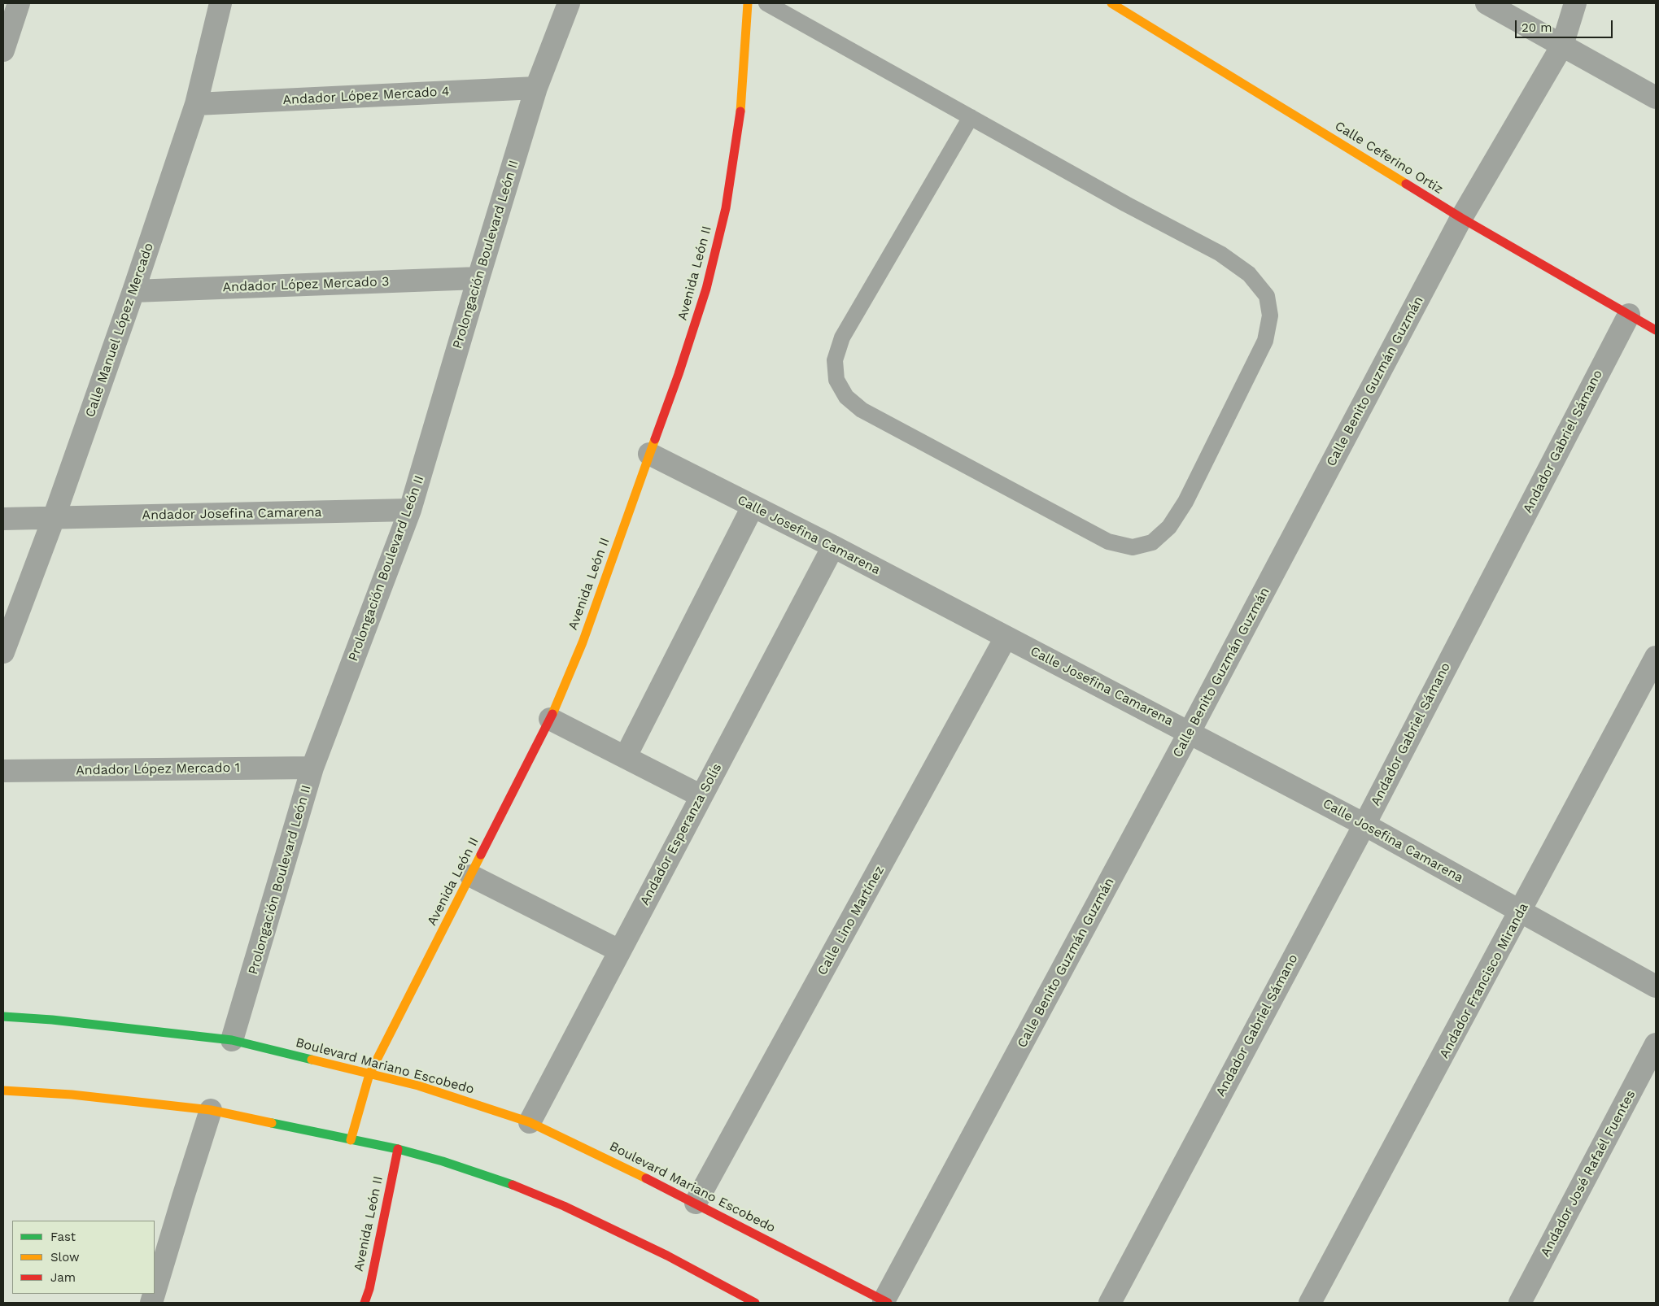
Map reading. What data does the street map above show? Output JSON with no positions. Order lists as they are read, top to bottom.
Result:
{
  "streets": {
    "street": [
      "Andador López Mercado 4",
      "Calle Ceferino Ortiz",
      "Prolongación Boulevard León II",
      "Avenida León II",
      "Andador López Mercado 3",
      "Calle Manuel López Mercado",
      "Calle Benito Guzmán Guzmán",
      "Andador Gabriel Sámano",
      "Andador Josefina Camarena",
      "Calle Josefina Camarena",
      "Andador López Mercado 1",
      "Andador Esperanza Solís",
      "Calle Lino Martínez",
      "Andador Francisco Miranda",
      "Boulevard Mariano Escobedo",
      "Andador José Rafaél Fuentes"
    ]
  },
  "crossings": [
    ["Andador López Mercado 4", "Prolongación Boulevard León II"],
    ["Andador López Mercado 4", "Calle Manuel López Mercado"],
    ["Calle Ceferino Ortiz", "Calle Benito Guzmán Guzmán"],
    ["Calle Ceferino Ortiz", "Andador Gabriel Sámano"],
    ["Prolongación Boulevard León II", "Andador López Mercado 3"],
    ["Prolongación Boulevard León II", "Andador Josefina Camarena"],
    ["Prolongación Boulevard León II", "Andador López Mercado 1"],
    ["Prolongación Boulevard León II", "Boulevard Mariano Escobedo"],
    ["Avenida León II", "Calle Josefina Camarena"],
    ["Avenida León II", "Boulevard Mariano Escobedo"],
    ["Andador López Mercado 3", "Calle Manuel López Mercado"],
    ["Calle Manuel López Mercado", "Andador Josefina Camarena"],
    ["Calle Benito Guzmán Guzmán", "Calle Josefina Camarena"],
    ["Calle Benito Guzmán Guzmán", "Boulevard Mariano Escobedo"],
    ["Andador Gabriel Sámano", "Calle Josefina Camarena"],
    ["Calle Josefina Camarena", "Andador Esperanza Solís"],
    ["Calle Josefina Camarena", "Calle Lino Martínez"],
    ["Calle Josefina Camarena", "Andador Francisco Miranda"],
    ["Andador Esperanza Solís", "Boulevard Mariano Escobedo"],
    ["Calle Lino Martínez", "Boulevard Mariano Escobedo"]
  ],
  "legend": ["Fast", "Slow", "Jam"],
  "scale_bar": "20 m"
}
